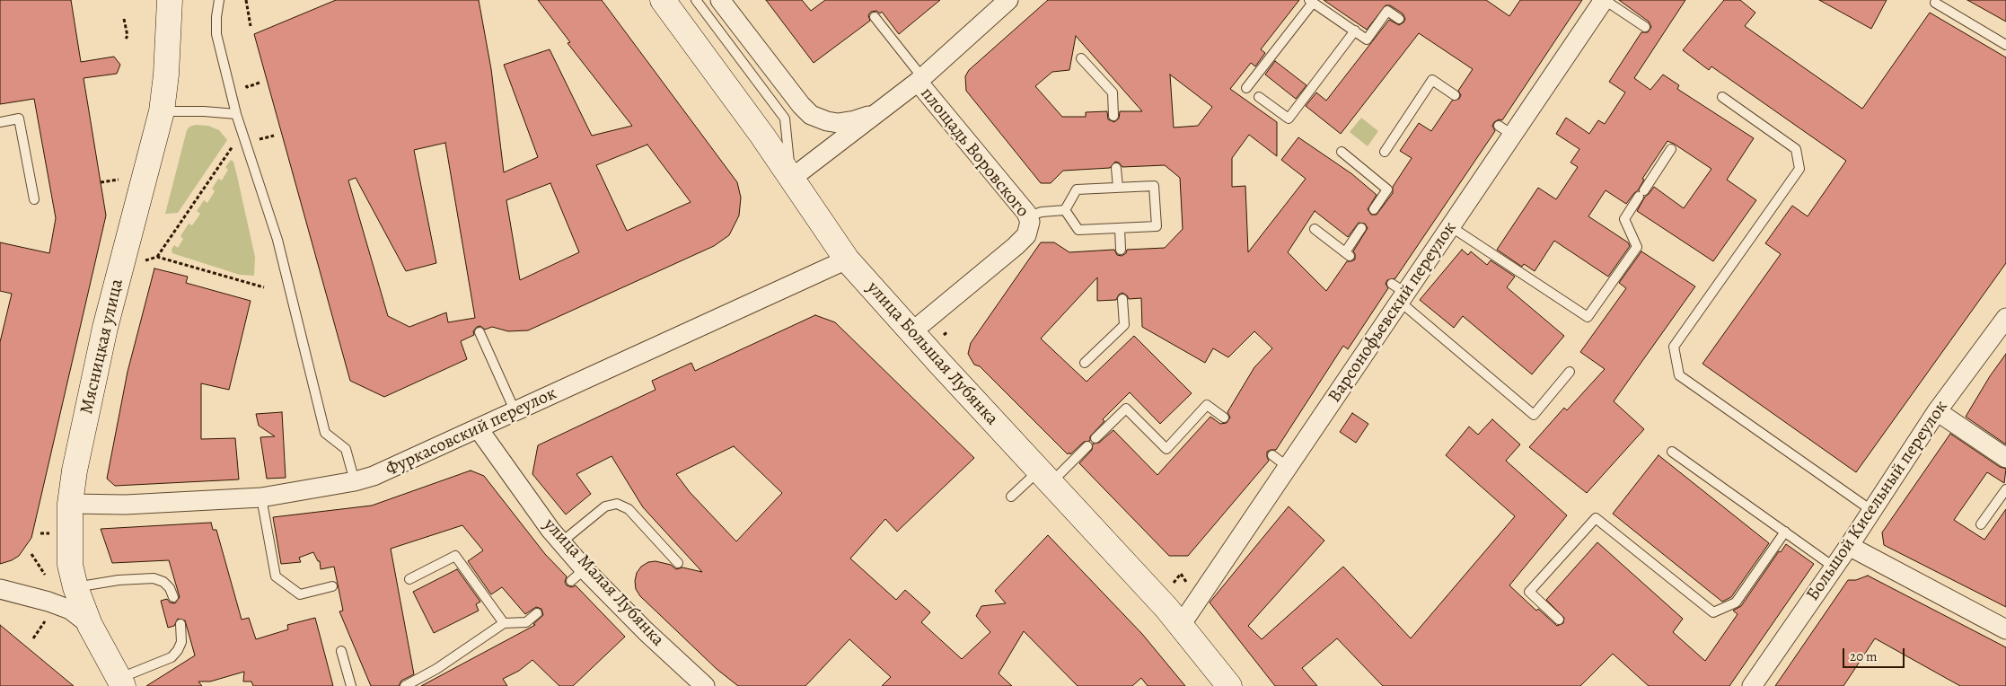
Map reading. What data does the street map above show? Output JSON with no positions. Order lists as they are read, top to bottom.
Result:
{
  "streets": {
    "main road": ["Мясницкая улица", "улица Большая Лубянка"],
    "street": [
      "площадь Воровского",
      "Варсонофьевский переулок",
      "Фуркасовский переулок",
      "Большой Кисельный переулок",
      "улица Малая Лубянка"
    ]
  },
  "crossings": [
    ["площадь Воровского", "улица Большая Лубянка"],
    ["Варсонофьевский переулок", "улица Большая Лубянка"],
    ["Мясницкая улица", "Фуркасовский переулок"],
    ["улица Большая Лубянка", "Фуркасовский переулок"],
    ["Фуркасовский переулок", "улица Малая Лубянка"]
  ],
  "scale_bar": "20 m"
}
